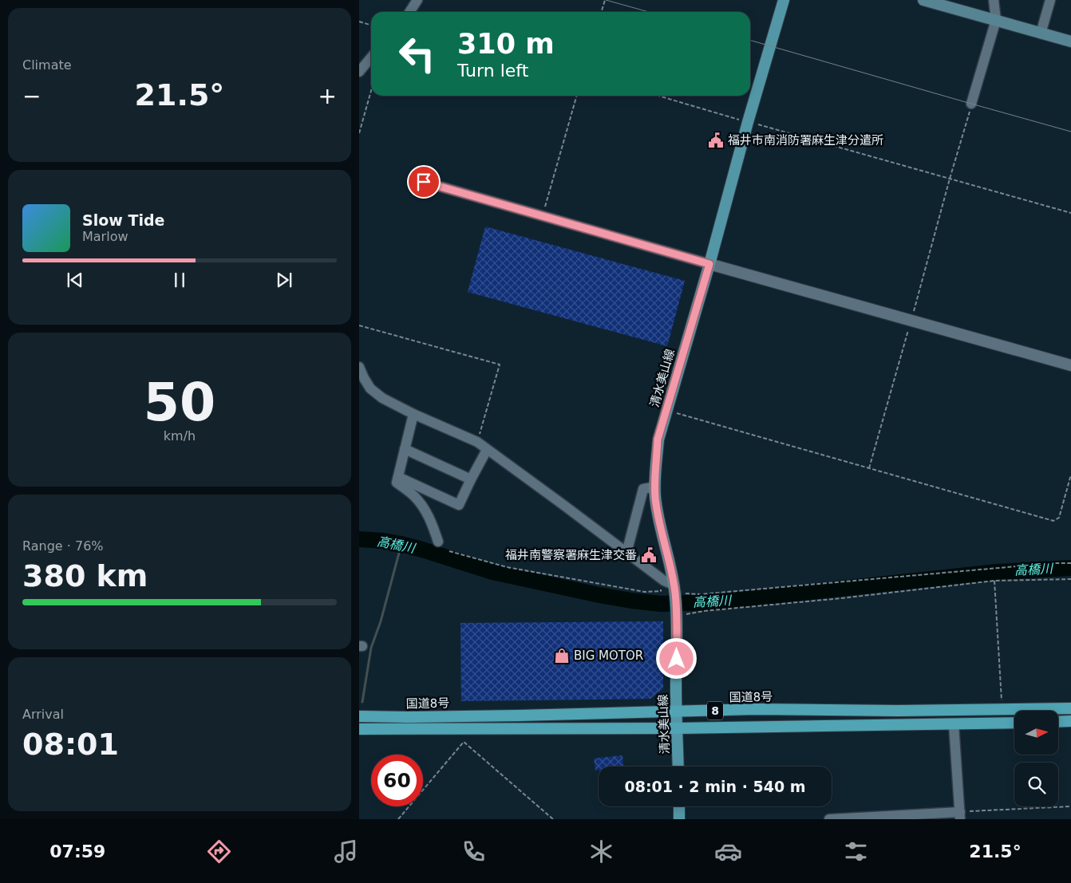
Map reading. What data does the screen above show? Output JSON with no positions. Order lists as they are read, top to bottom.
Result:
{
  "streets": {
    "highway": ["国道8号", "8"],
    "main road": ["清水美山線"]
  },
  "crossings": [
    ["清水美山線", "国道8号"],
    ["清水美山線", "8"]
  ],
  "water": ["高橋川"],
  "places": {
    "public building": ["福井市南消防署麻生津分遣所", "福井南警察署麻生津交番"],
    "shop": ["BIG MOTOR"]
  },
  "north": "right",
  "page": {
    "tile": [
      "Climate",
      ["50", "km/h"],
      ["Range · 76%", "380 km"],
      ["Arrival", "08:01"]
    ],
    "turn": ["310 m", "Turn left"],
    "heat": ["−", "21.5°", "+"],
    "song": ["Slow Tide", "Marlow"],
    "limit": "60",
    "trip": "08:01 · 2 min · 540 m",
    "tabs": ["07:59", "21.5°"]
  }
}
